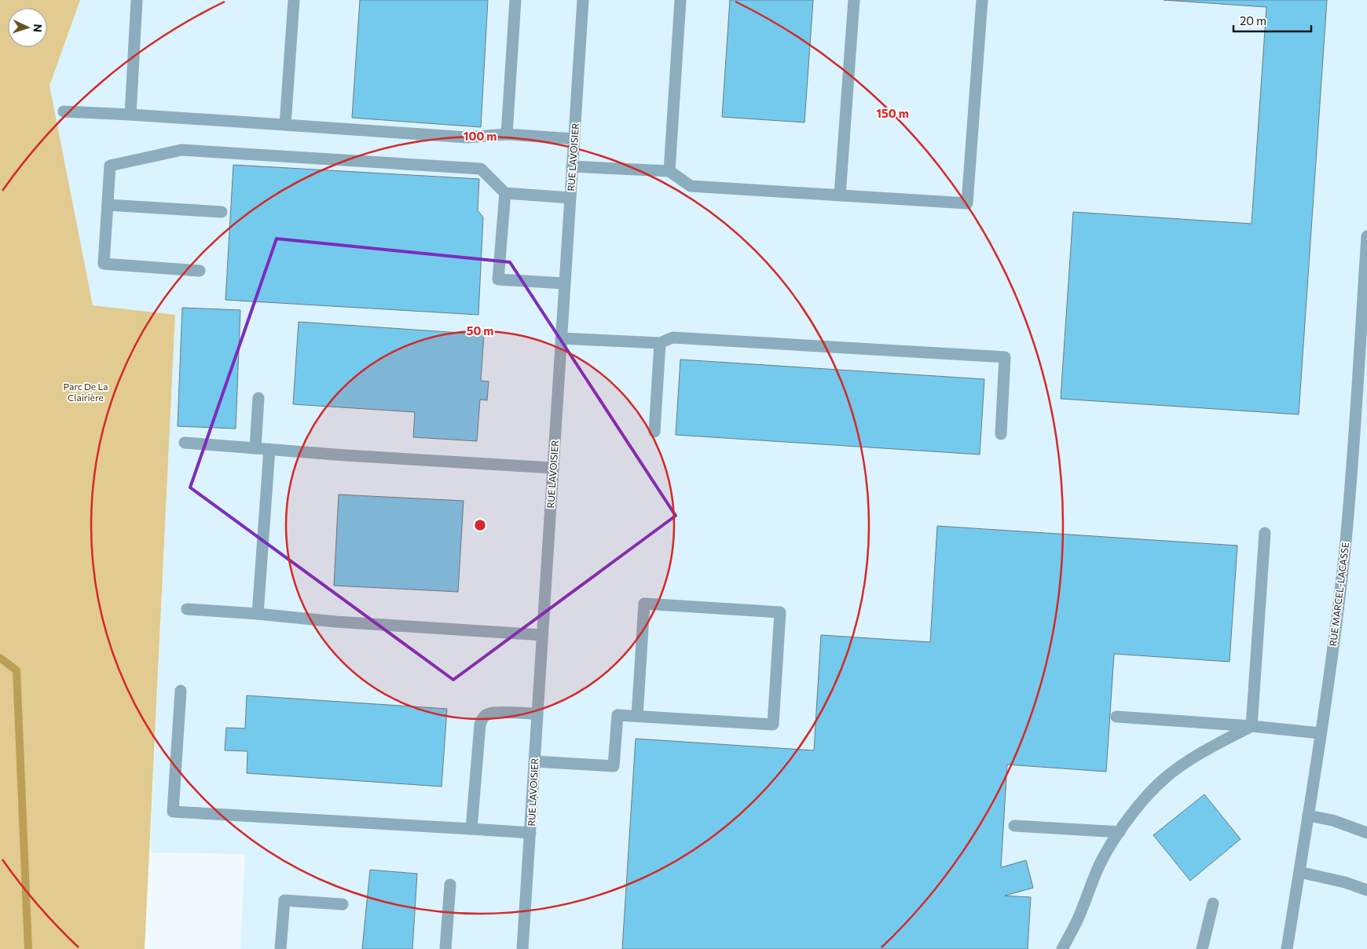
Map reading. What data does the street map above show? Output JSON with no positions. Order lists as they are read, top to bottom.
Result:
{
  "streets": {
    "street": ["RUE LAVOISIER", "RUE MARCEL-LACASSE"]
  },
  "parks": ["Parc De La Clairière"],
  "scale_bar": "20 m",
  "north": "right",
  "rings": ["150 m", "100 m", "50 m"]
}
